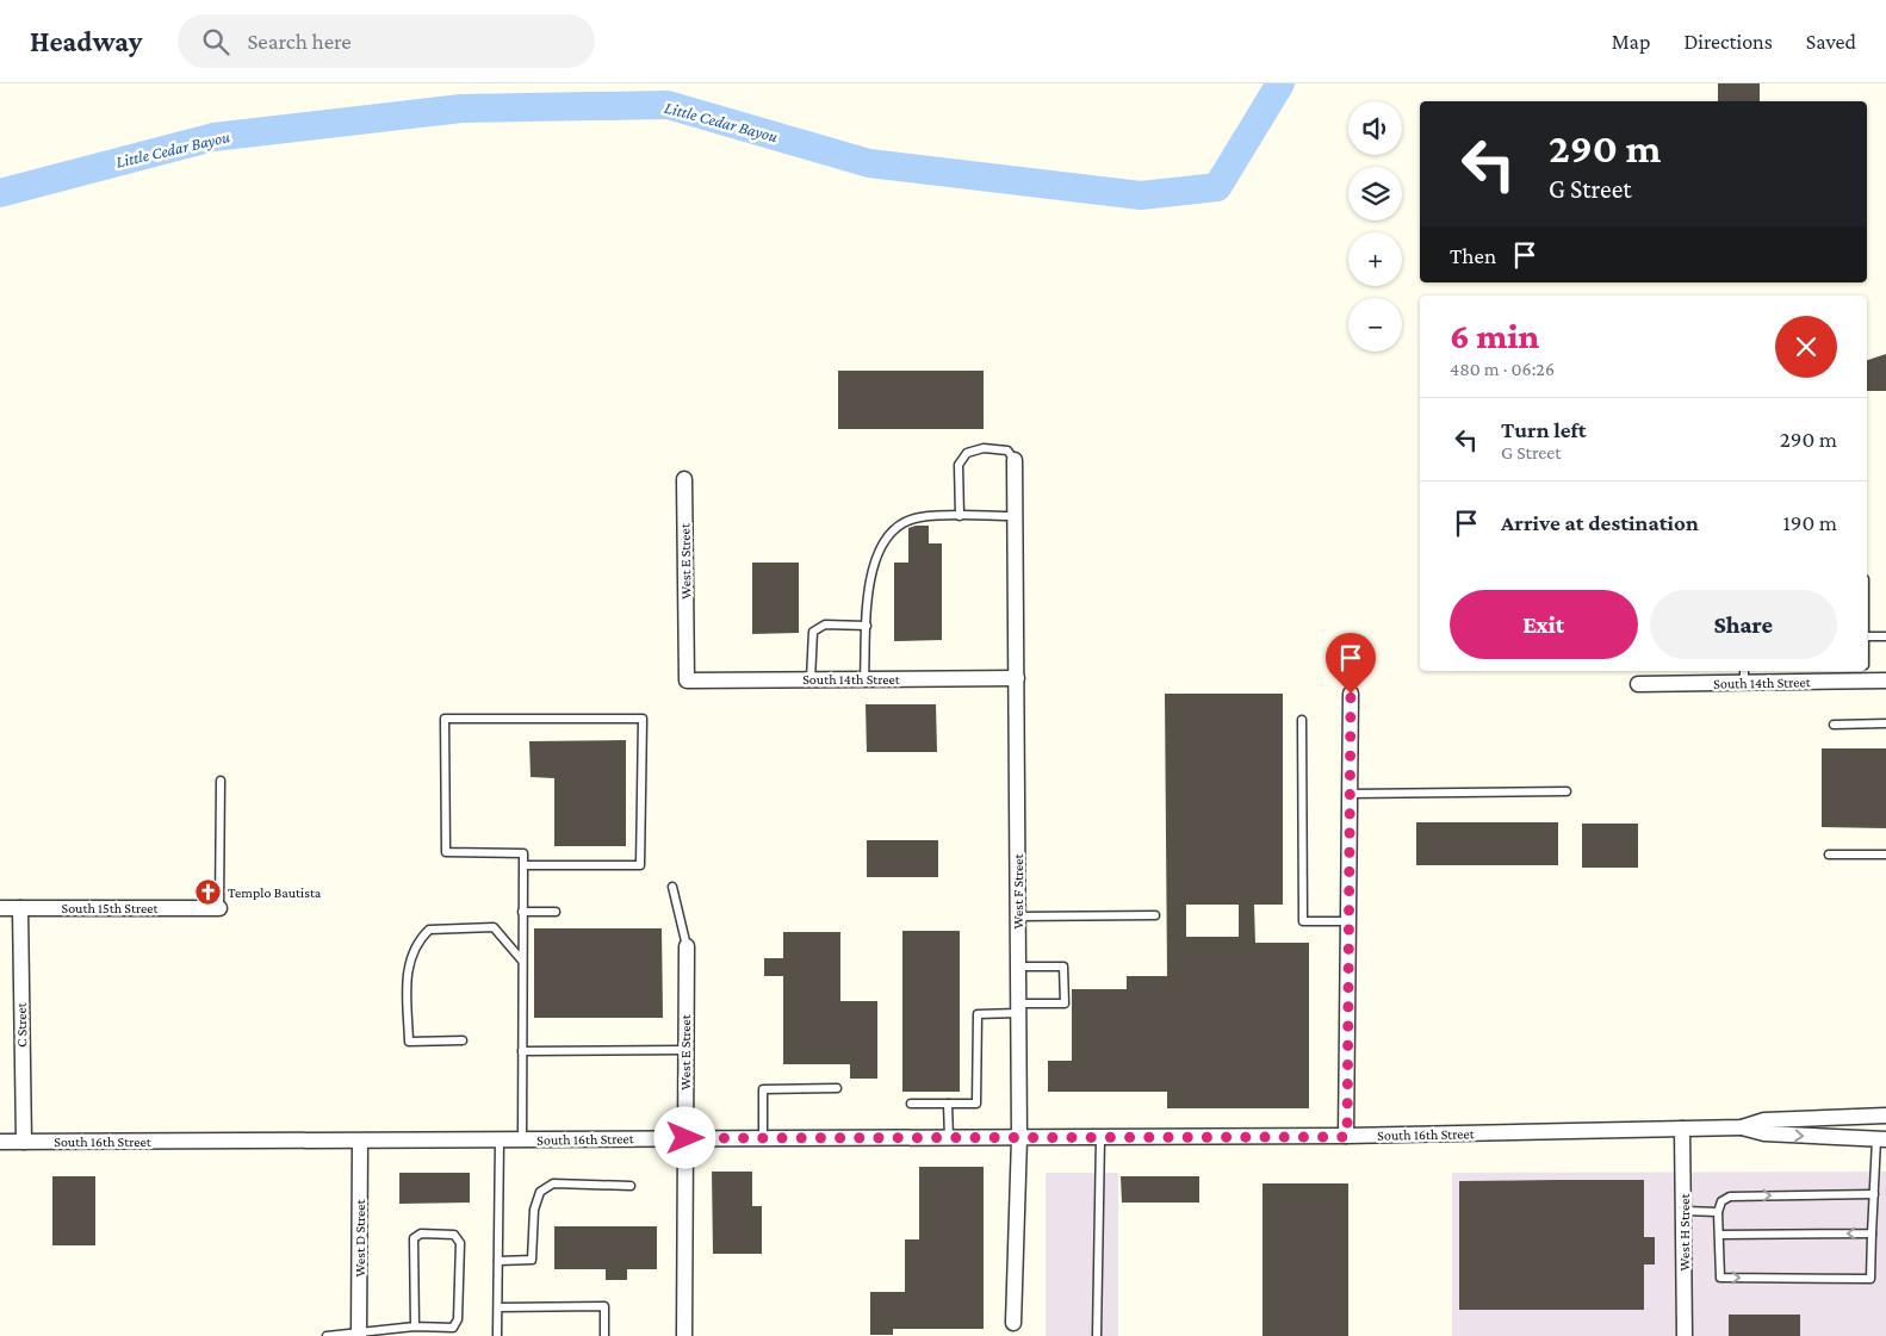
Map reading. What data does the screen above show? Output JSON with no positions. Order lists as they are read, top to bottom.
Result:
{
  "streets": {
    "street": [
      "West E Street",
      "South 14th Street",
      "West F Street",
      "South 15th Street",
      "C Street",
      "South 16th Street",
      "West H Street",
      "West D Street"
    ]
  },
  "crossings": [
    ["West E Street", "South 14th Street"],
    ["West E Street", "South 16th Street"],
    ["South 14th Street", "West F Street"],
    ["West F Street", "South 16th Street"],
    ["South 15th Street", "C Street"],
    ["C Street", "South 16th Street"],
    ["South 16th Street", "West H Street"],
    ["South 16th Street", "West D Street"]
  ],
  "water": ["Little Cedar Bayou"],
  "places": {
    "church": ["Templo Bautista"]
  },
  "page": {
    "header": "Headway",
    "search": "Search here",
    "nav": ["Map", "Directions", "Saved"],
    "map_buttons": ["+", "−"],
    "turn": ["290 m", "G Street"],
    "then": "Then",
    "heading": ["6 min", "480 m · 06:26"],
    "list": [
      {
        "name": "Turn left",
        "note": "G Street",
        "value": "290 m"
      },
      {
        "name": "Arrive at destination",
        "value": "190 m"
      }
    ],
    "buttons": ["Exit", "Share"]
  }
}
